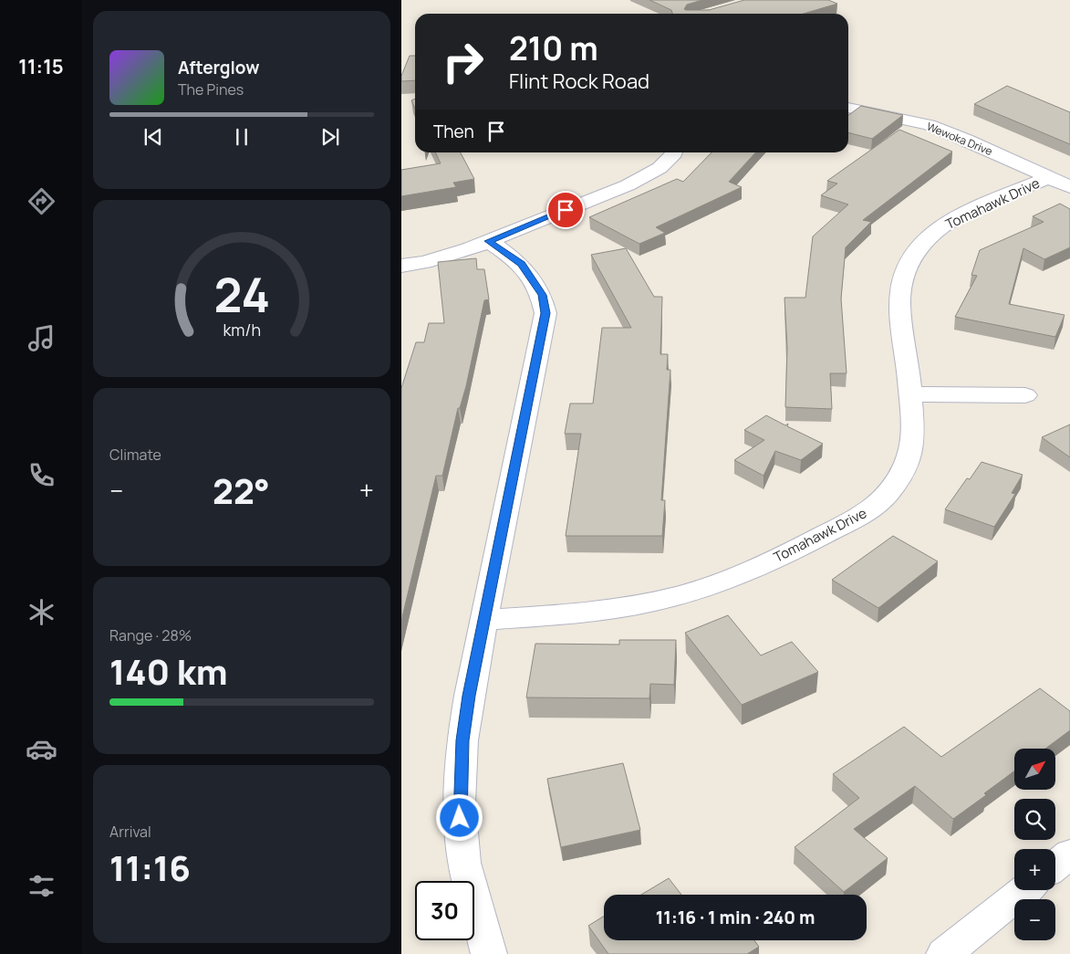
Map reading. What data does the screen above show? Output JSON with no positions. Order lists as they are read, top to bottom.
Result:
{
  "streets": {
    "street": ["Wewoka Drive", "Tomahawk Drive"]
  },
  "crossings": [
    ["Wewoka Drive", "Tomahawk Drive"]
  ],
  "north": "top right",
  "page": {
    "tabs": "11:15",
    "turn": ["210 m", "Flint Rock Road"],
    "song": ["Afterglow", "The Pines"],
    "then": "Then",
    "tile": [
      "Climate",
      ["Range · 28%", "140 km"],
      ["Arrival", "11:16"]
    ],
    "heat": ["−", "22°", "+"],
    "map_buttons": ["+", "−"],
    "limit": "30",
    "trip": "11:16 · 1 min · 240 m",
    "gauge": ["24", "km/h"]
  }
}
